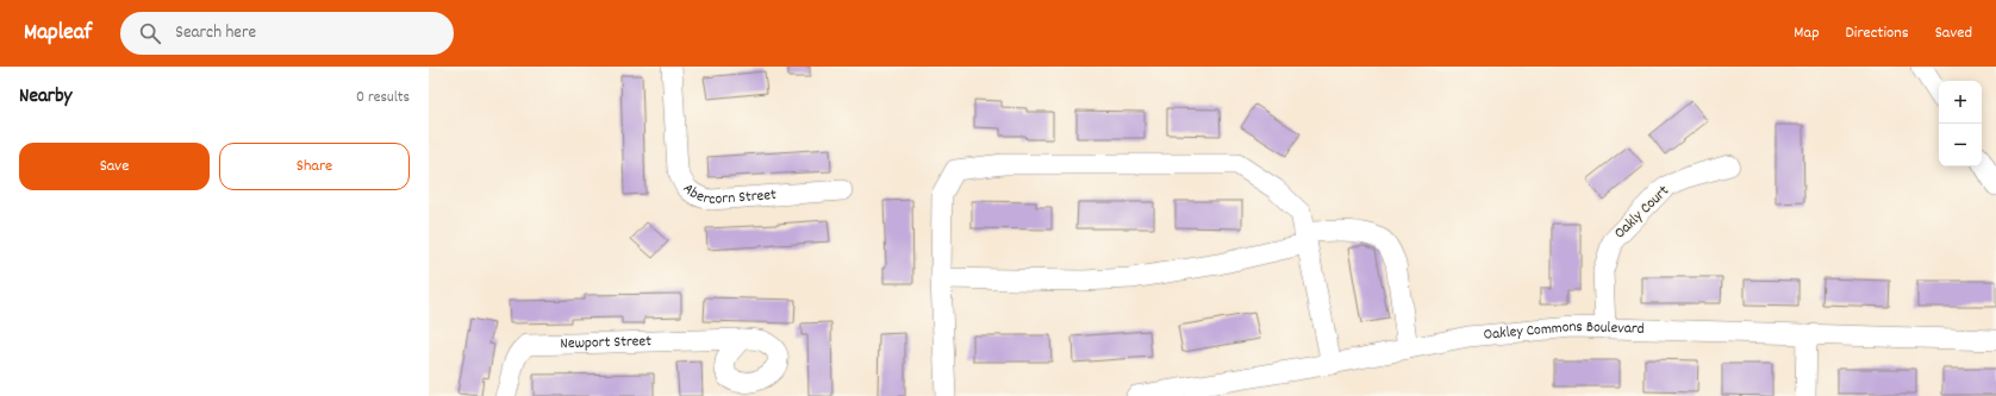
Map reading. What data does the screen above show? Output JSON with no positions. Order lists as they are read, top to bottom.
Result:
{
  "streets": {
    "street": [
      "Abercorn Street",
      "Oakly Court",
      "Oakley Commons Boulevard",
      "Newport Street"
    ]
  },
  "crossings": [
    ["Oakly Court", "Oakley Commons Boulevard"]
  ],
  "page": {
    "header": "Mapleaf",
    "search": "Search here",
    "nav": ["Map", "Directions", "Saved"],
    "heading": ["Nearby", "0 results"],
    "map_buttons": ["+", "−"],
    "buttons": ["Save", "Share"]
  }
}
